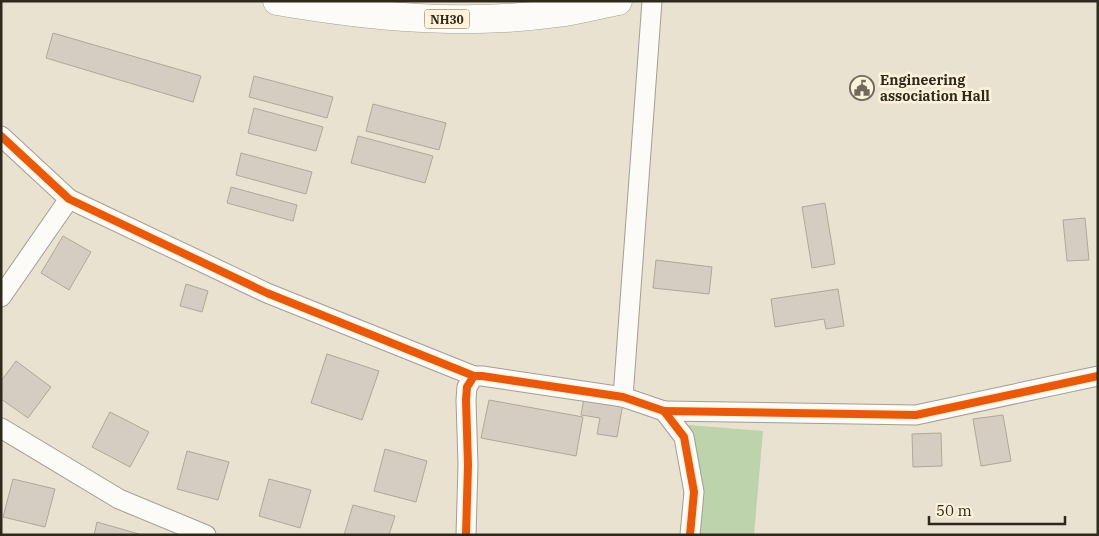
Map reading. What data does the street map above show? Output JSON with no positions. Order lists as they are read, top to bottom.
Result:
{
  "streets": {
    "highway": ["NH30"]
  },
  "places": {
    "public building": ["Engineering association Hall"]
  },
  "scale_bar": "50 m"
}
